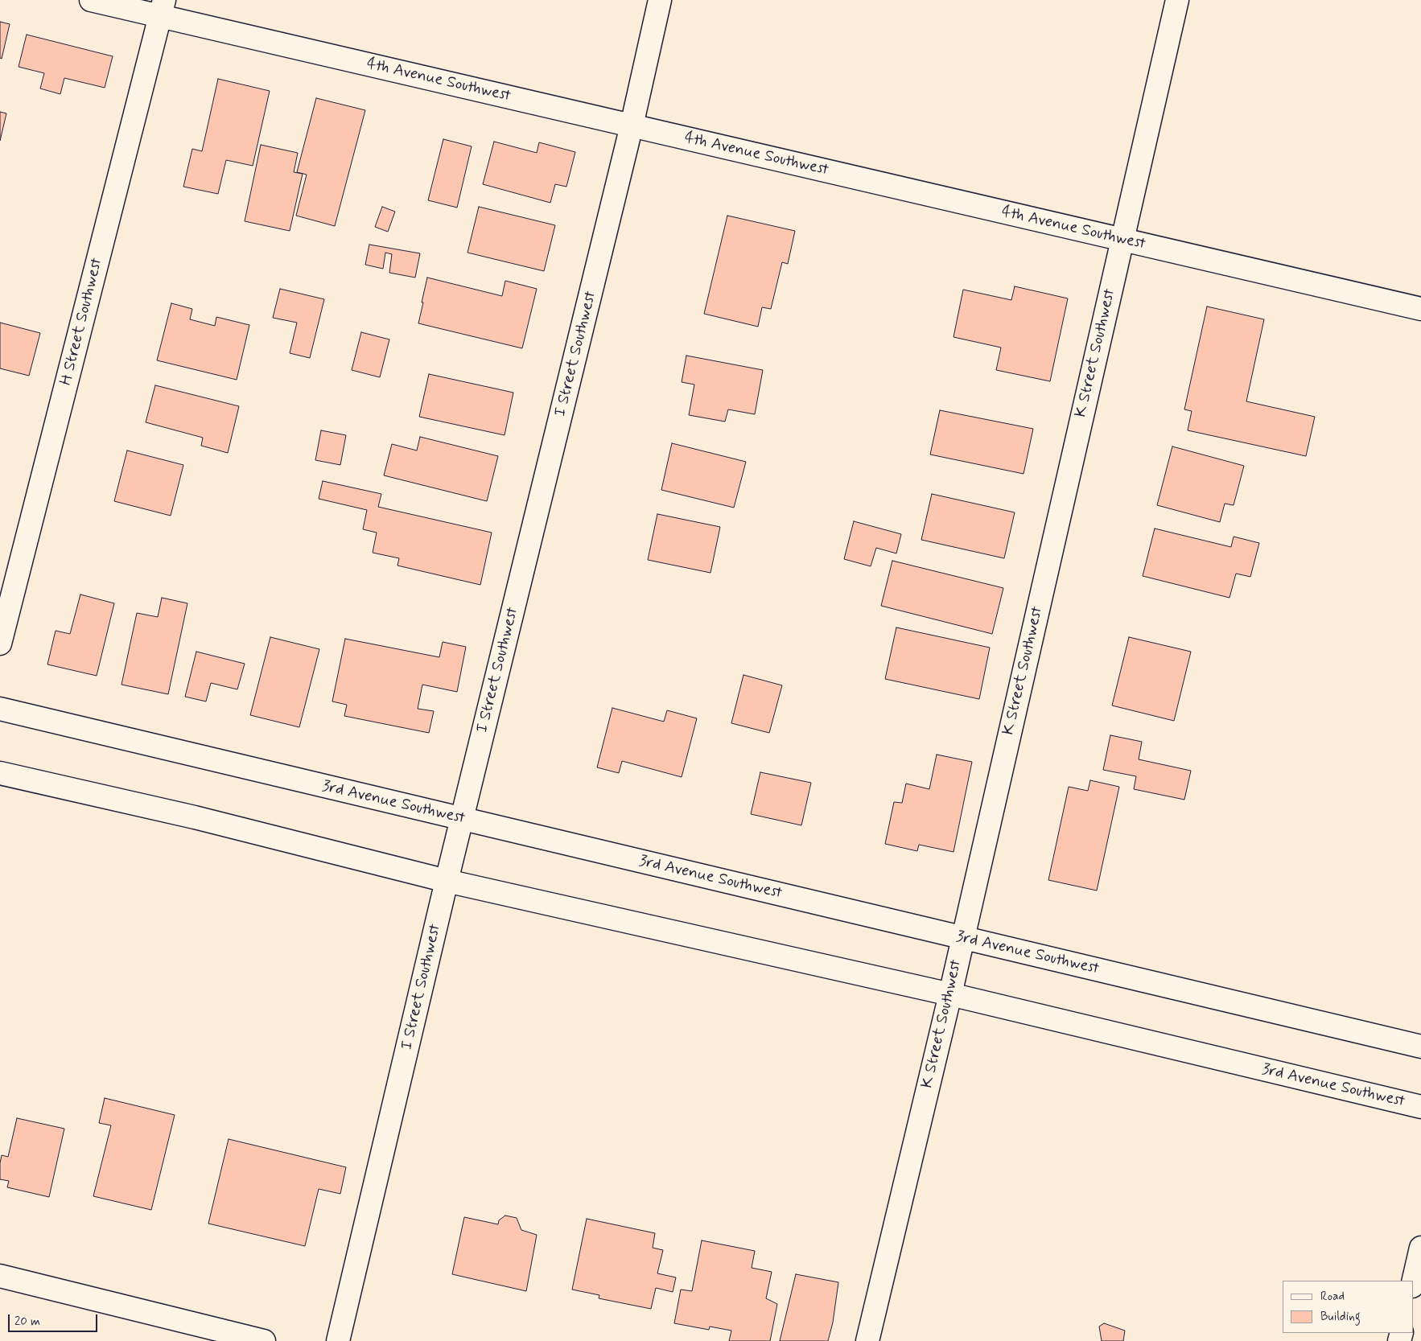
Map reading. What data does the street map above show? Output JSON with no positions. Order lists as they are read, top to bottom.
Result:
{
  "streets": {
    "street": [
      "4th Avenue Southwest",
      "H Street Southwest",
      "K Street Southwest",
      "I Street Southwest",
      "3rd Avenue Southwest"
    ]
  },
  "crossings": [
    ["4th Avenue Southwest", "H Street Southwest"],
    ["4th Avenue Southwest", "K Street Southwest"],
    ["4th Avenue Southwest", "I Street Southwest"],
    ["K Street Southwest", "3rd Avenue Southwest"],
    ["I Street Southwest", "3rd Avenue Southwest"]
  ],
  "legend": ["Road", "Building"],
  "scale_bar": "20 m"
}
